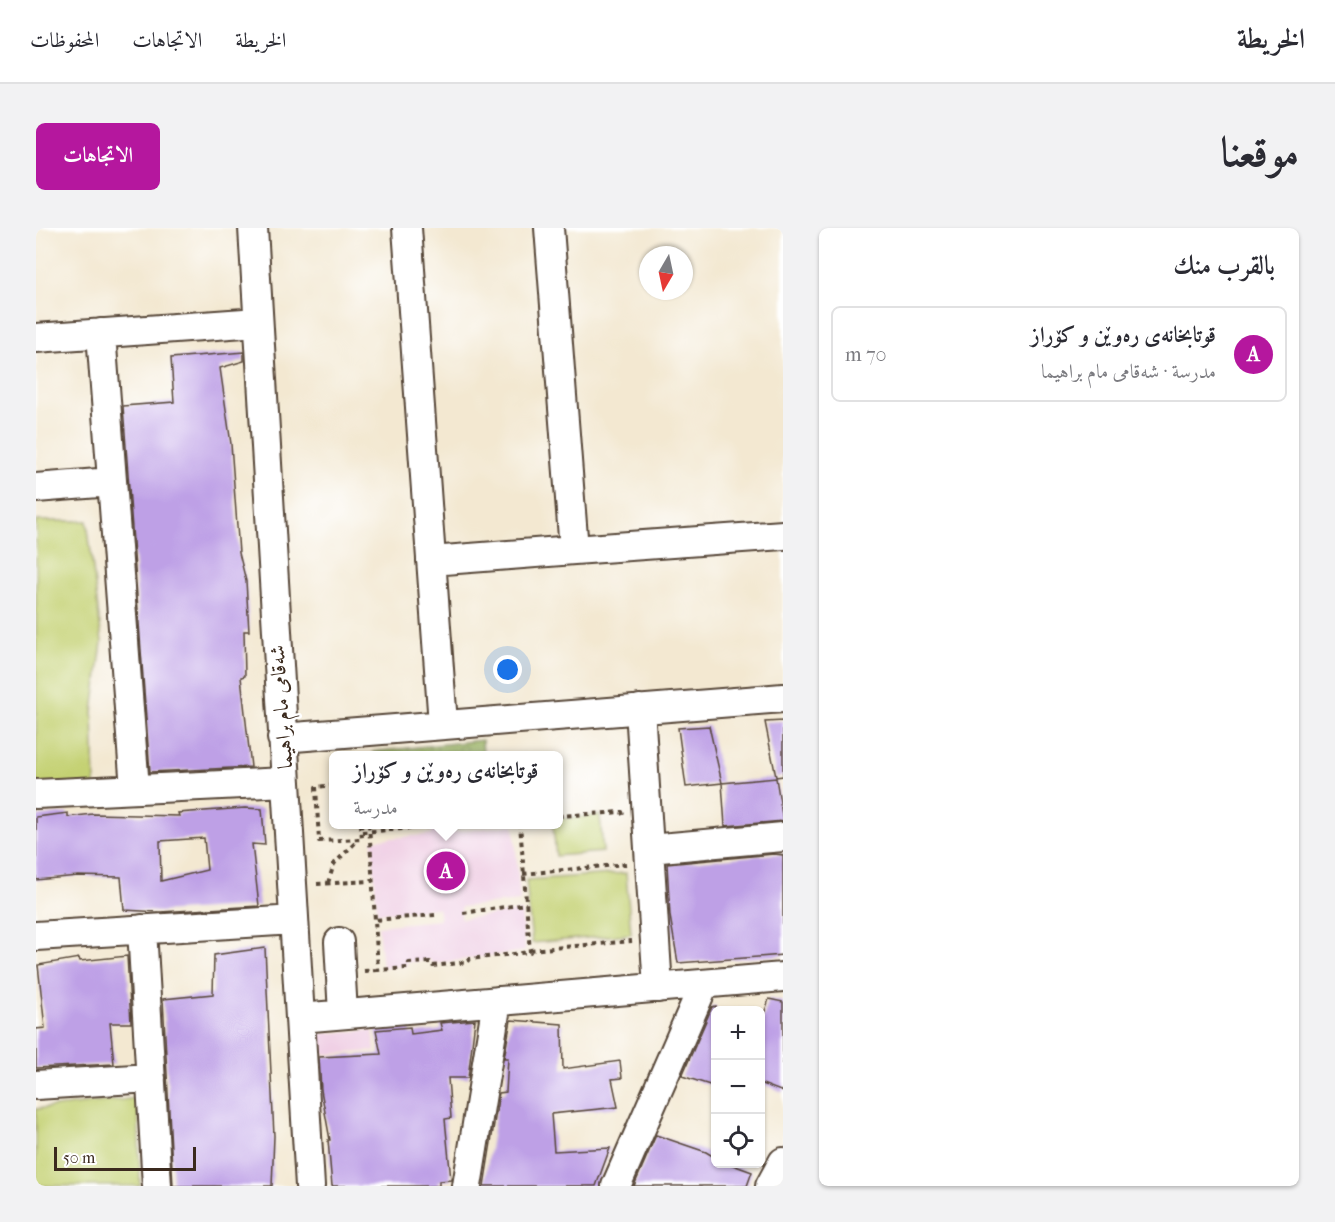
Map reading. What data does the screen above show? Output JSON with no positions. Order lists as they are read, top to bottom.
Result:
{
  "streets": {
    "street": ["شەقامی مام براهیما"]
  },
  "scale_bar": "50 m",
  "north": "bottom",
  "page": {
    "header": "الخريطة",
    "nav": ["الخريطة", "الاتجاهات", "المحفوظات"],
    "title": "موقعنا",
    "buttons": "الاتجاهات",
    "heading": "بالقرب منك",
    "list": [
      {
        "mark": "A",
        "name": "قوتابخانەی رەوێن و کۆراز",
        "note": "مدرسة · شەقامی مام براهیما",
        "value": "70 m"
      }
    ],
    "popup": ["قوتابخانەی رەوێن و کۆراز", "مدرسة"],
    "pins": "A",
    "map_buttons": ["+", "−"],
    "scale": "50 m"
  }
}
